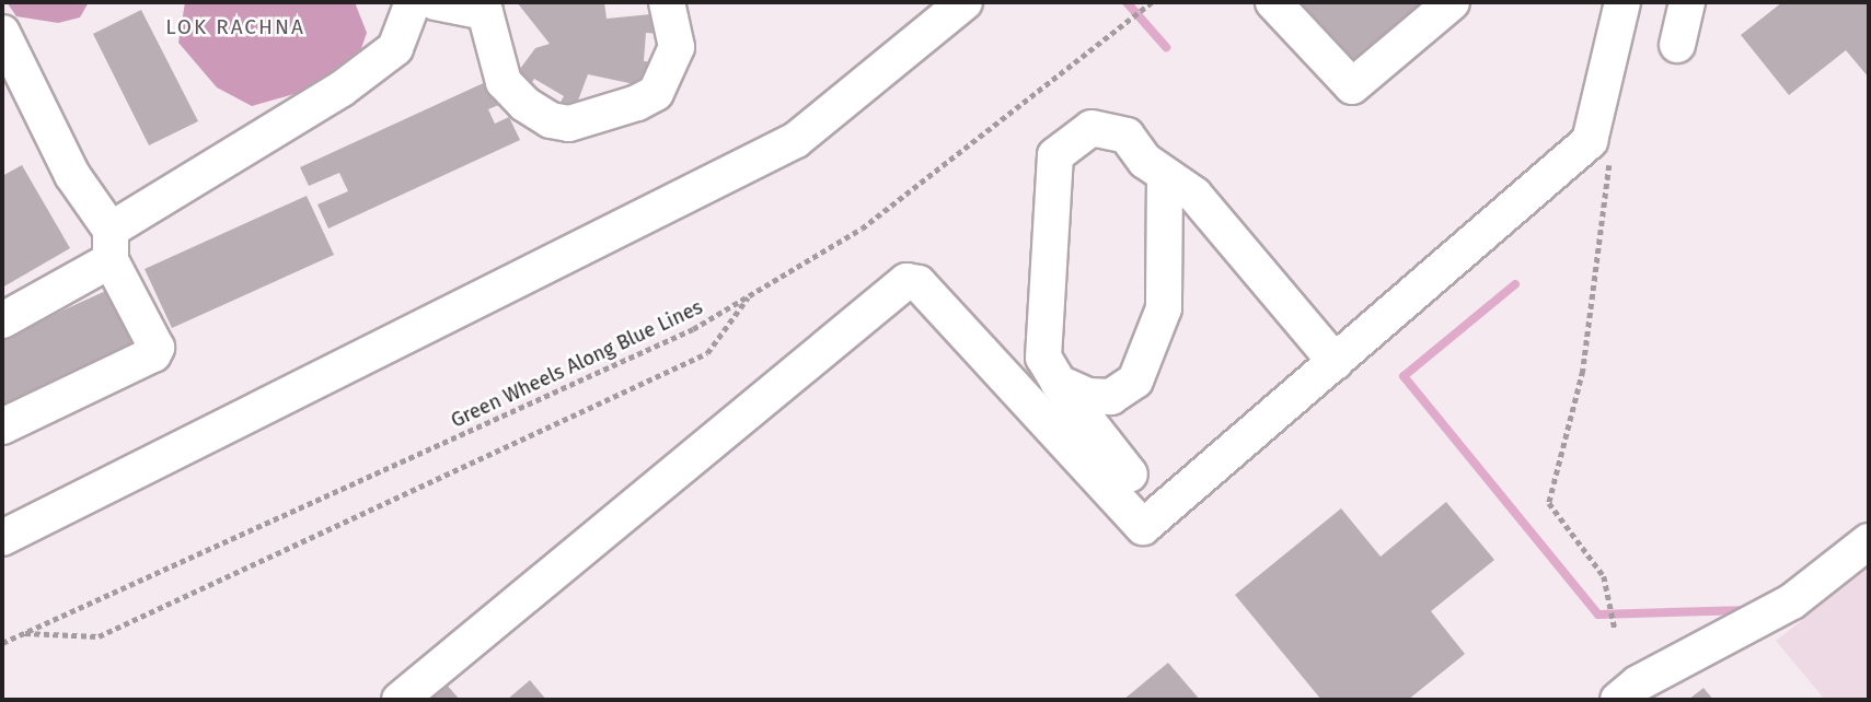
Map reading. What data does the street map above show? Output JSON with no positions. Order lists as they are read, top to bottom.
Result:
{
  "streets": {
    "path": ["Green Wheels Along Blue Lines"]
  },
  "districts": ["LOK RACHNA"]
}
